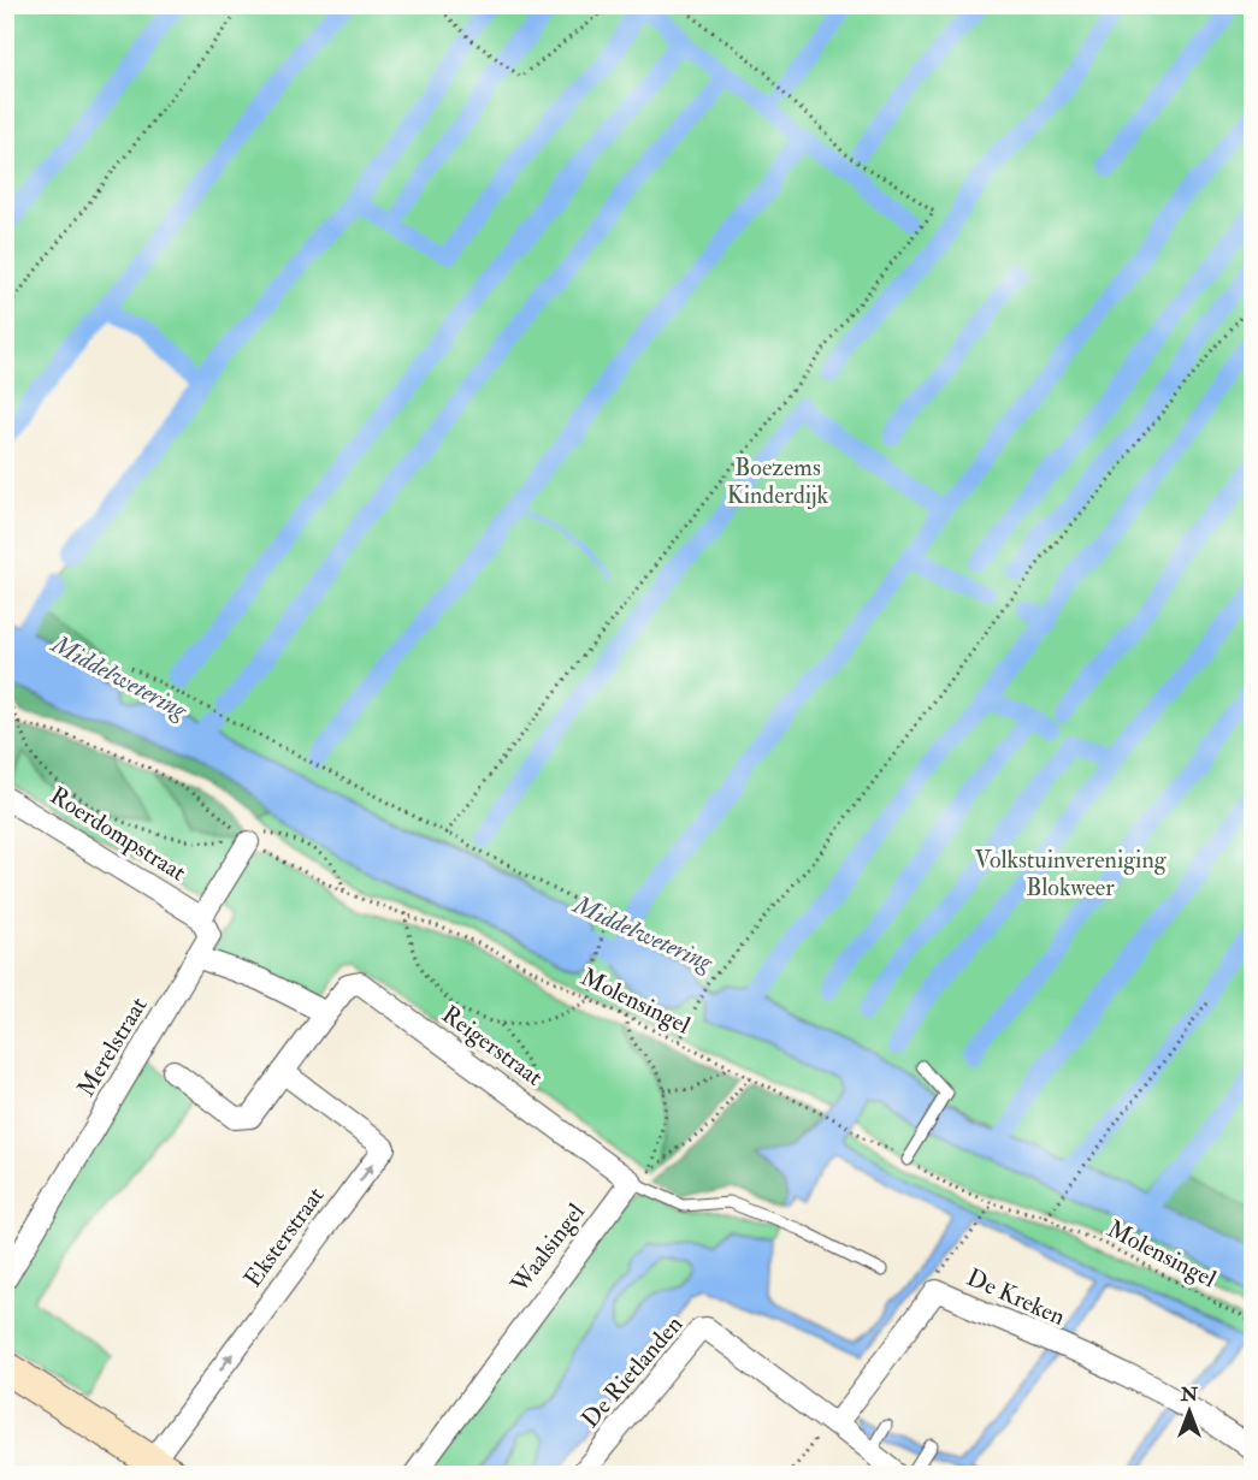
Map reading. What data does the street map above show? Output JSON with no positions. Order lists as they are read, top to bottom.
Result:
{
  "streets": {
    "street": [
      "Roerdompstraat",
      "Reigerstraat",
      "Merelstraat",
      "Eksterstraat",
      "Waalsingel",
      "De Kreken",
      "De Rietlanden"
    ],
    "path": ["Molensingel"]
  },
  "crossings": [
    ["Roerdompstraat", "Merelstraat"],
    ["Reigerstraat", "Eksterstraat"],
    ["Reigerstraat", "Waalsingel"],
    ["De Kreken", "De Rietlanden"]
  ],
  "one_way": ["Eksterstraat"],
  "water": ["Middelwetering"],
  "parks": ["Boezems Kinderdijk", "Volkstuinvereniging Blokweer"],
  "north": "top"
}
